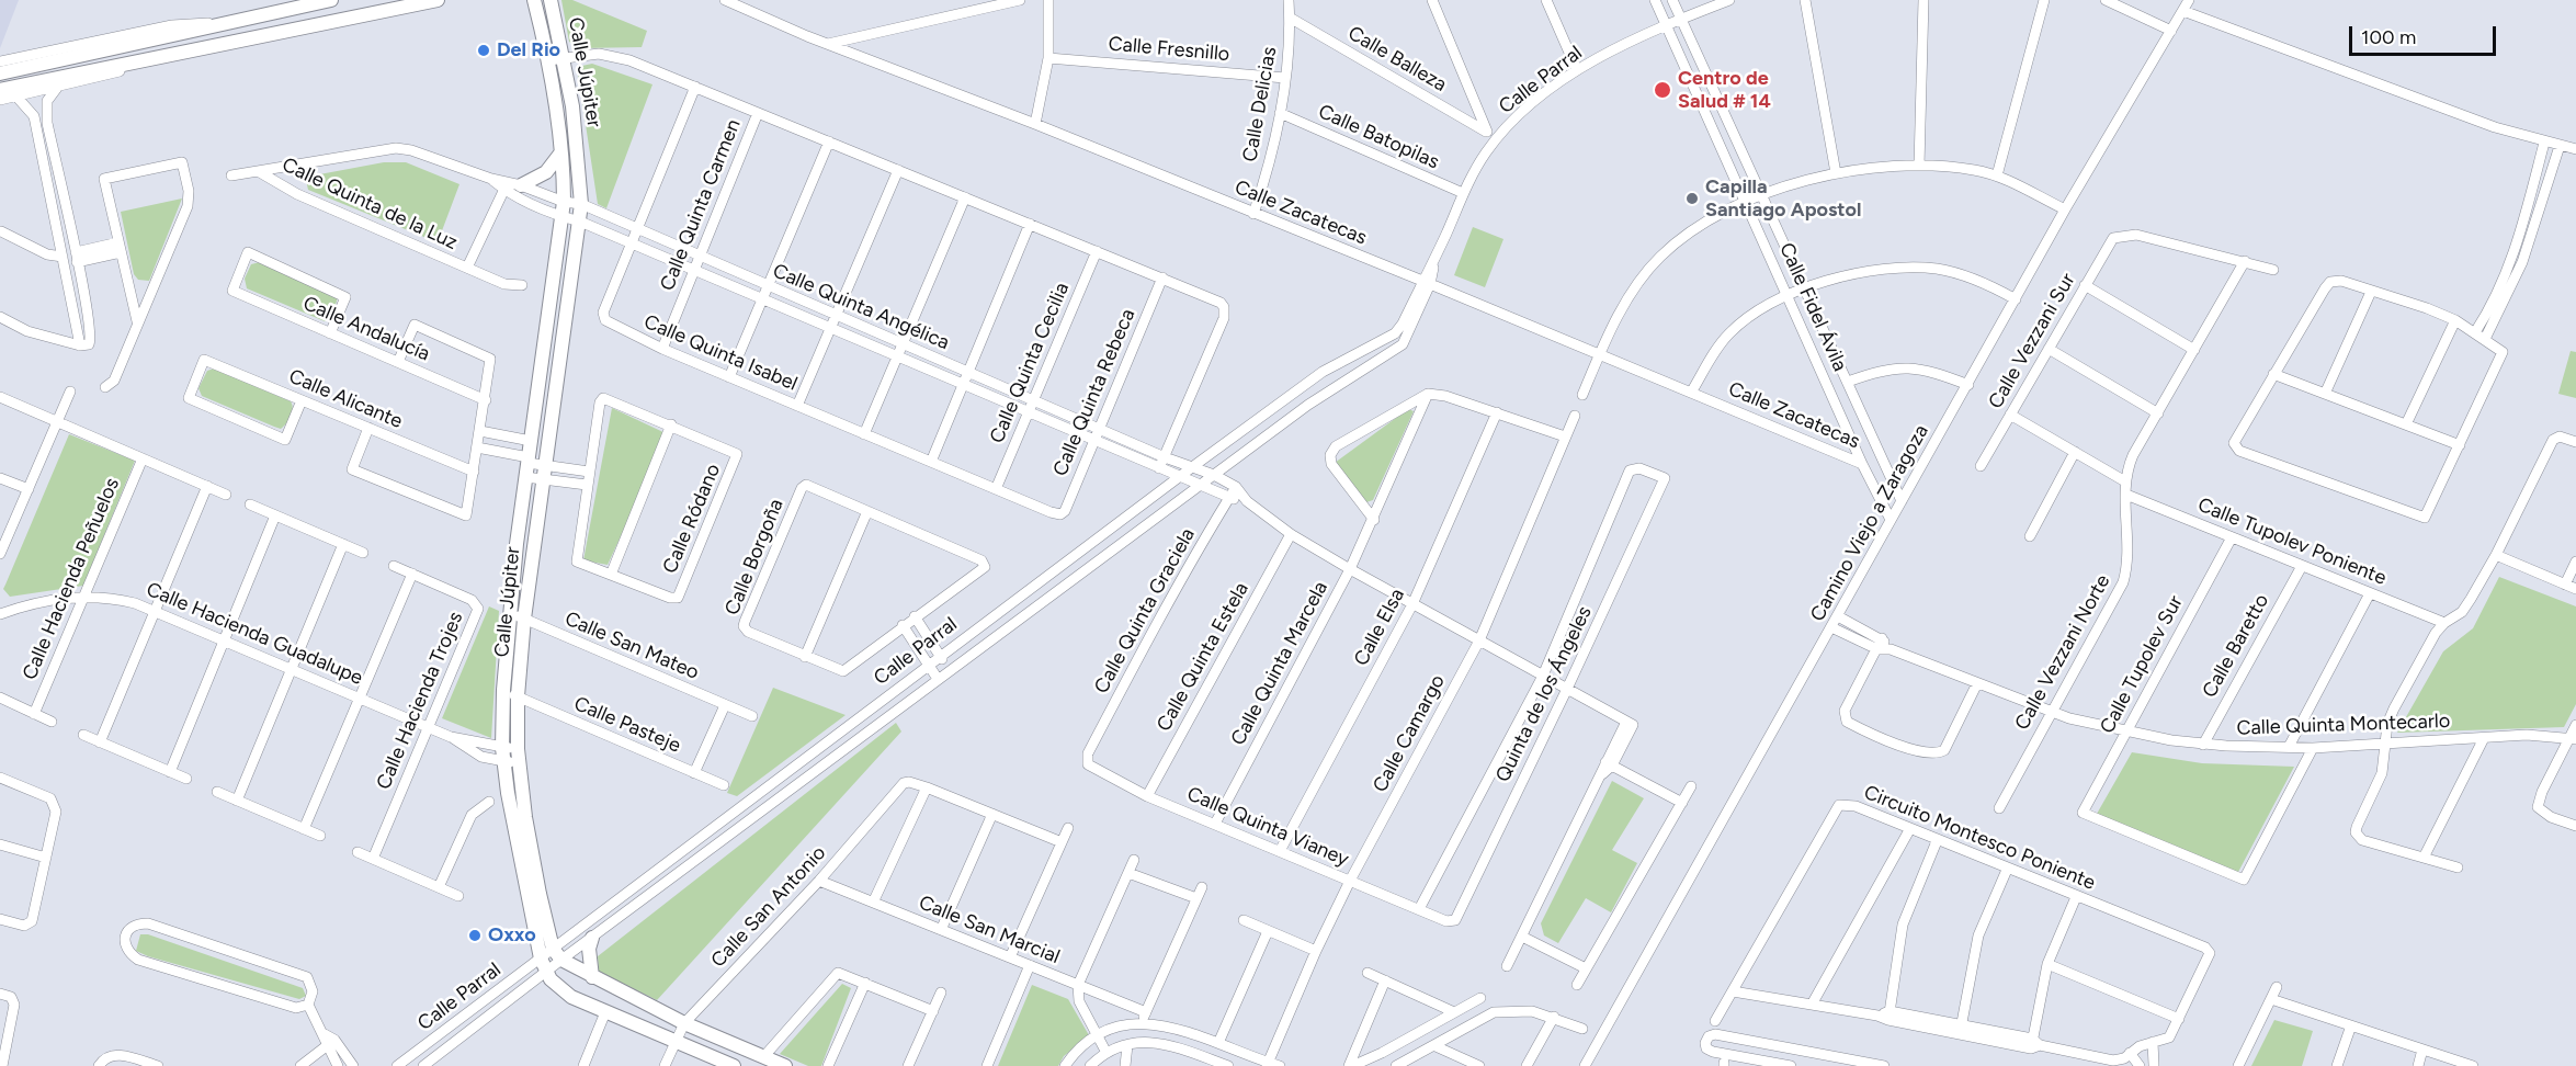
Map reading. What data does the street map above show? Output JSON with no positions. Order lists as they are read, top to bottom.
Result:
{
  "streets": {
    "main road": ["Calle Júpiter"],
    "street": [
      "Calle Fresnillo",
      "Calle Balleza",
      "Calle Parral",
      "Calle Delicias",
      "Calle Batopilas",
      "Calle Quinta de la Luz",
      "Calle Quinta Carmen",
      "Calle Zacatecas",
      "Calle Quinta Angélica",
      "Calle Fidel Ávila",
      "Calle Andalucía",
      "Calle Vezzani Sur",
      "Calle Quinta Isabel",
      "Calle Quinta Cecilia",
      "Calle Quinta Rebeca",
      "Calle Alicante",
      "Calle Ródano",
      "Camino Viejo a Zaragoza",
      "Calle Tupolev Poniente",
      "Calle Borgoña",
      "Calle Hacienda Peñuelos",
      "Calle Quinta Graciela",
      "Calle Elsa",
      "Calle Hacienda Guadalupe",
      "Calle San Mateo",
      "Calle Baretto",
      "Calle Vezzani Norte",
      "Calle Quinta Estela",
      "Calle Quinta Marcela",
      "Calle Tupolev Sur",
      "Quinta de los Ángeles",
      "Calle Hacienda Trojes",
      "Calle Pasteje",
      "Calle Quinta Montecarlo",
      "Calle Camargo",
      "Calle Quinta Vianey",
      "Circuito Montesco Poniente",
      "Calle San Antonio",
      "Calle San Marcial"
    ]
  },
  "crossings": [
    ["Calle Fresnillo", "Calle Delicias"],
    ["Calle Balleza", "Calle Delicias"],
    ["Calle Júpiter", "Calle Parral"],
    ["Calle Júpiter", "Calle Quinta Angélica"],
    ["Calle Júpiter", "Calle Hacienda Guadalupe"],
    ["Calle Júpiter", "Calle San Mateo"],
    ["Calle Júpiter", "Calle Pasteje"],
    ["Calle Parral", "Calle Batopilas"],
    ["Calle Parral", "Calle Zacatecas"],
    ["Calle Parral", "Calle Quinta Angélica"],
    ["Calle Parral", "Calle Fidel Ávila"],
    ["Calle Delicias", "Calle Batopilas"],
    ["Calle Delicias", "Calle Zacatecas"],
    ["Calle Quinta de la Luz", "Calle Quinta Angélica"],
    ["Calle Quinta Carmen", "Calle Quinta Angélica"],
    ["Calle Quinta Carmen", "Calle Quinta Isabel"],
    ["Calle Zacatecas", "Calle Fidel Ávila"],
    ["Calle Quinta Angélica", "Calle Quinta Isabel"],
    ["Calle Quinta Angélica", "Calle Quinta Cecilia"],
    ["Calle Quinta Angélica", "Calle Quinta Rebeca"],
    ["Calle Quinta Angélica", "Calle Quinta Graciela"],
    ["Calle Fidel Ávila", "Camino Viejo a Zaragoza"],
    ["Calle Vezzani Sur", "Calle Vezzani Norte"],
    ["Calle Quinta Isabel", "Calle Quinta Cecilia"],
    ["Calle Quinta Isabel", "Calle Quinta Rebeca"],
    ["Camino Viejo a Zaragoza", "Calle Quinta Montecarlo"],
    ["Calle Tupolev Poniente", "Calle Baretto"],
    ["Calle Tupolev Poniente", "Calle Vezzani Norte"],
    ["Calle Tupolev Poniente", "Calle Tupolev Sur"],
    ["Calle Hacienda Peñuelos", "Calle Hacienda Guadalupe"],
    ["Calle Quinta Graciela", "Calle Quinta Vianey"],
    ["Calle Elsa", "Calle Quinta Vianey"],
    ["Calle Hacienda Guadalupe", "Calle Hacienda Trojes"],
    ["Calle Baretto", "Calle Quinta Montecarlo"],
    ["Calle Vezzani Norte", "Calle Quinta Montecarlo"],
    ["Calle Quinta Estela", "Calle Quinta Vianey"],
    ["Calle Quinta Marcela", "Calle Quinta Vianey"],
    ["Calle Tupolev Sur", "Calle Quinta Montecarlo"],
    ["Quinta de los Ángeles", "Calle Quinta Vianey"],
    ["Calle Camargo", "Calle Quinta Vianey"],
    ["Calle Camargo", "Calle San Marcial"],
    ["Calle San Antonio", "Calle San Marcial"]
  ],
  "places": [
    "Del Rio",
    "Centro de Salud # 14",
    "Capilla Santiago Apostol",
    "Oxxo"
  ],
  "scale_bar": "100 m"
}
